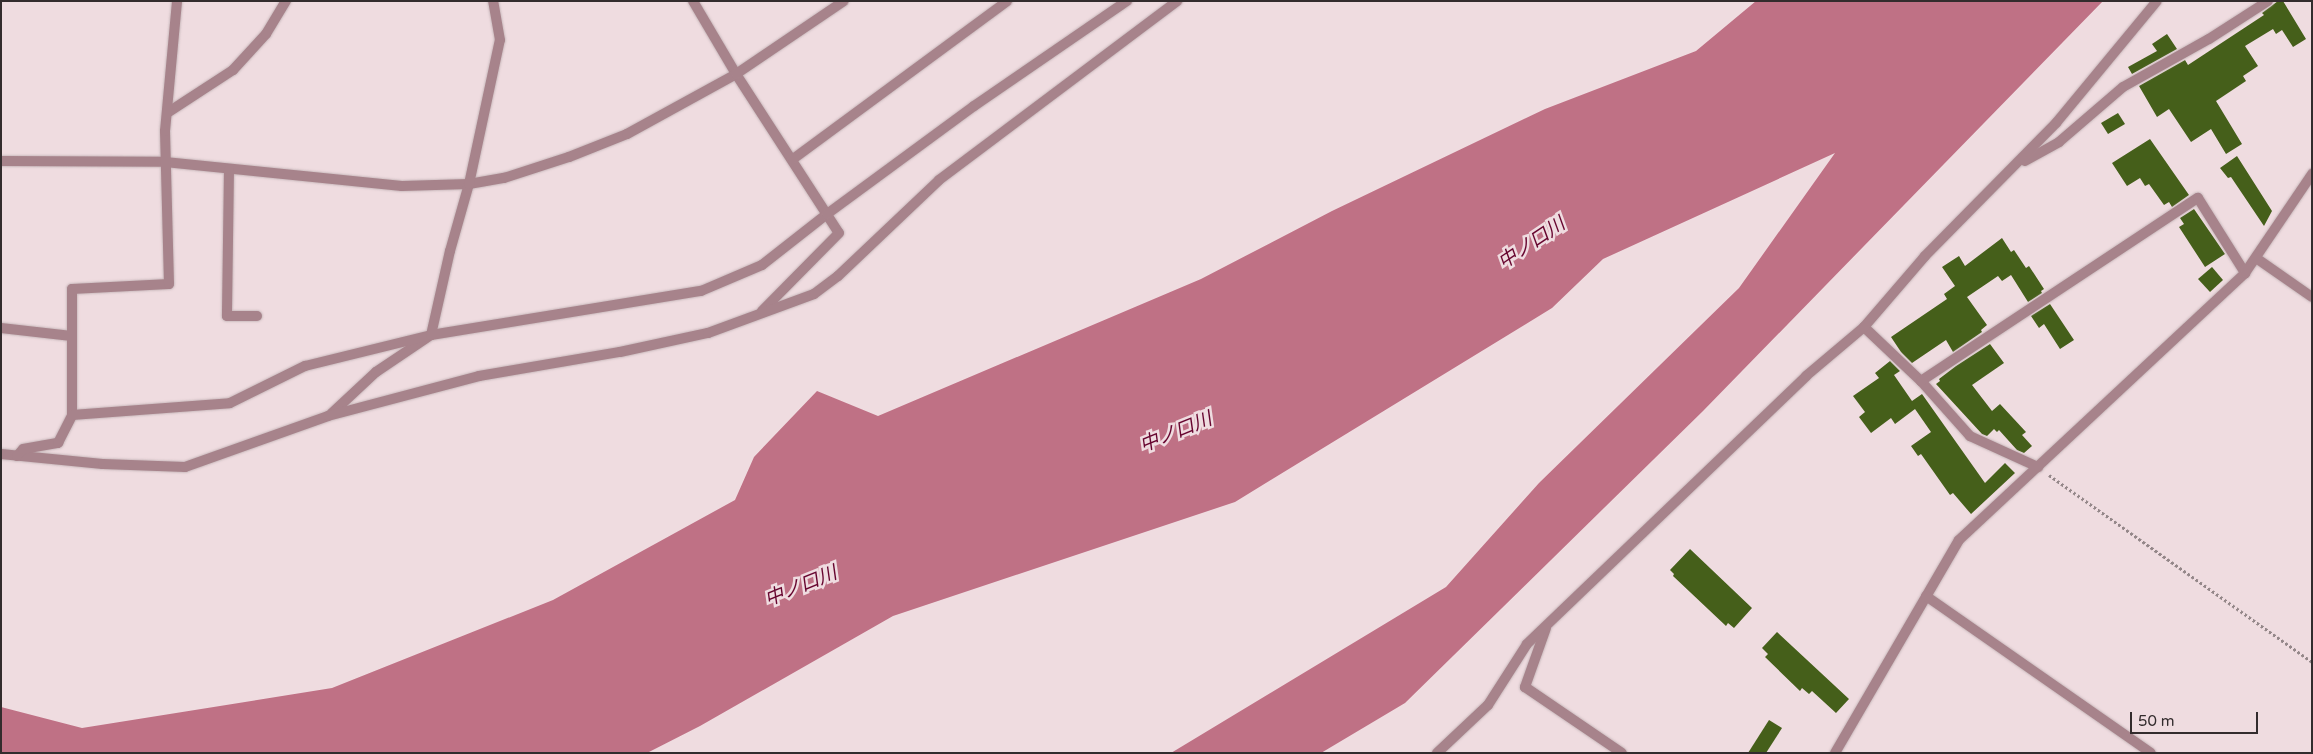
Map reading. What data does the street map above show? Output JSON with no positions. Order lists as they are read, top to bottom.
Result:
{
  "water": ["中ノ口川"],
  "scale_bar": "50 m"
}
